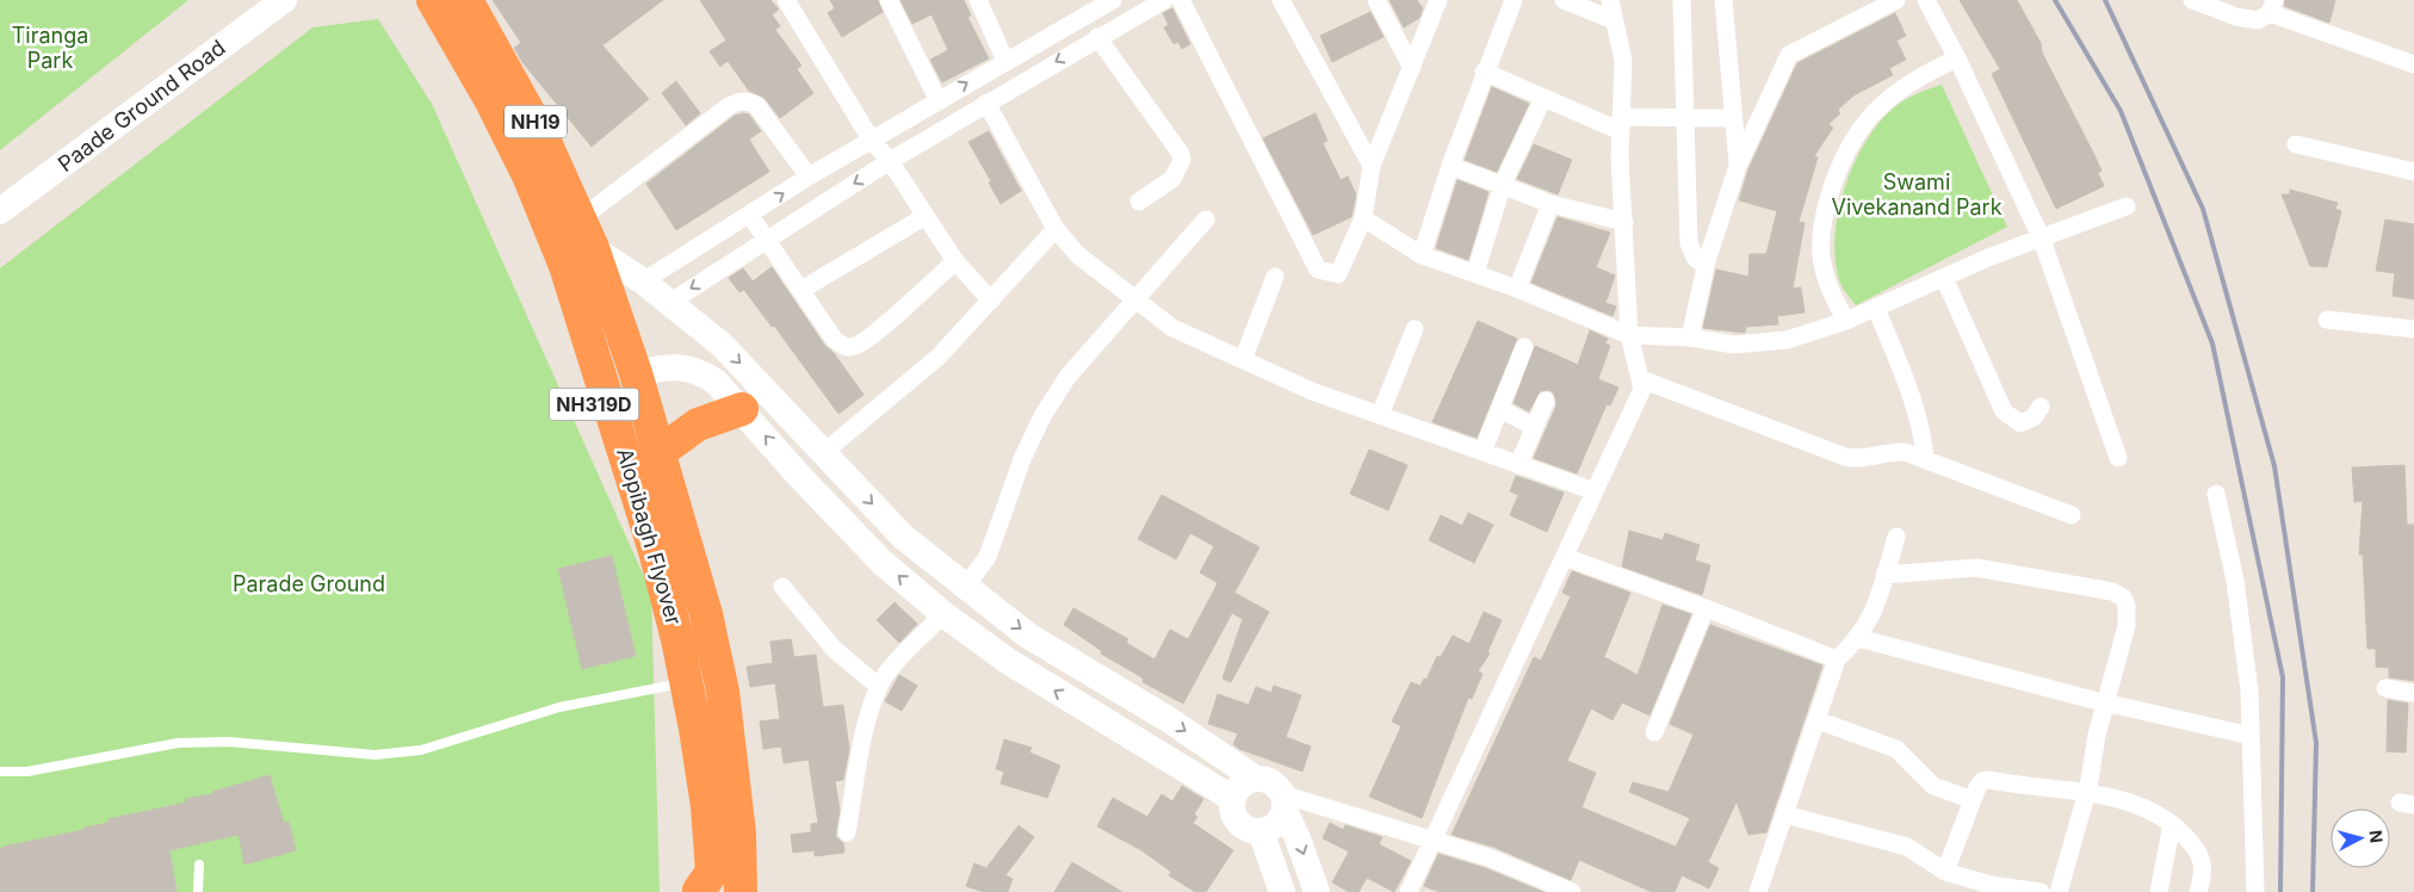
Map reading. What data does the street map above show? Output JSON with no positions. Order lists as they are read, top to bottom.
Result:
{
  "streets": {
    "highway": ["NH19", "NH319D", "Alopibagh Flyover"],
    "main road": ["Paade Ground Road"]
  },
  "crossings": [
    ["NH19", "NH319D"],
    ["NH319D", "Alopibagh Flyover"]
  ],
  "parks": ["Tiranga Park", "Swami Vivekanand Park", "Parade Ground"],
  "north": "right"
}
